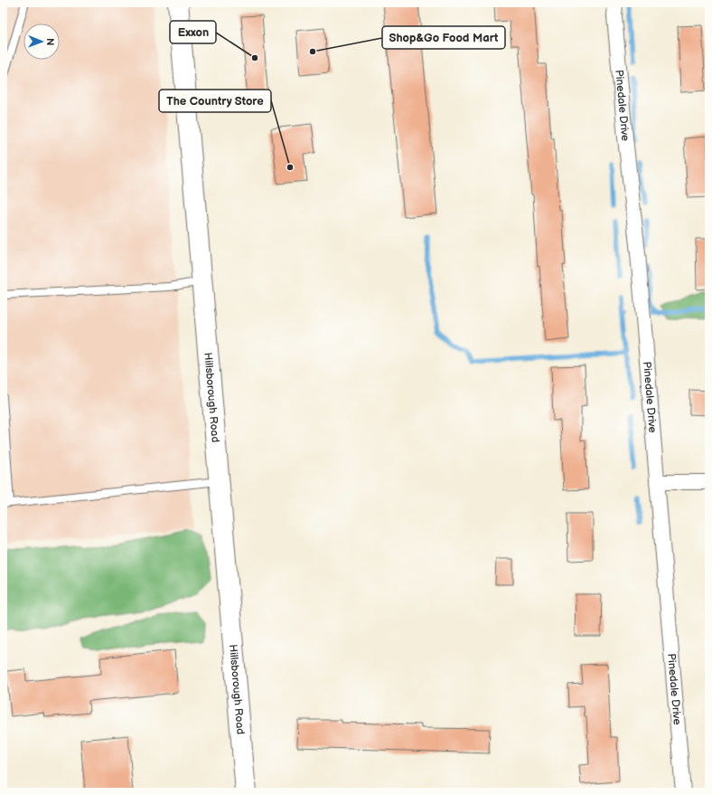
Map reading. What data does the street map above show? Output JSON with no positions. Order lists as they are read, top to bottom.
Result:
{
  "streets": {
    "main road": ["Hillsborough Road"],
    "street": ["Pinedale Drive"]
  },
  "places": ["Shop&Go Food Mart", "Exxon", "The Country Store"],
  "north": "right"
}
